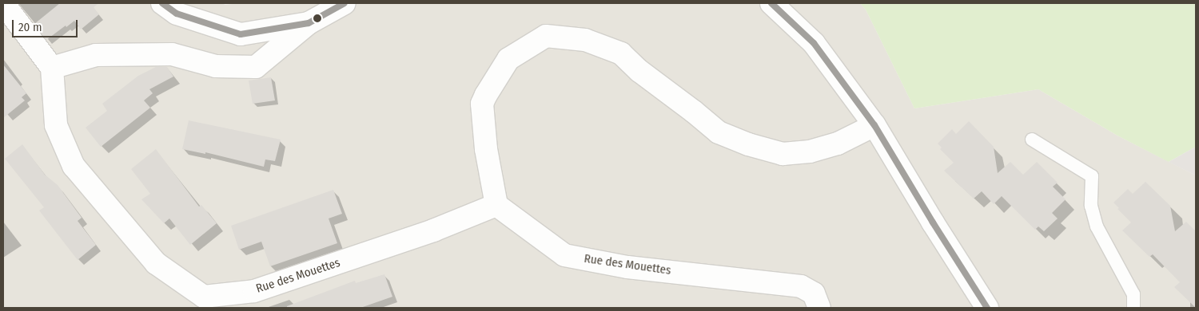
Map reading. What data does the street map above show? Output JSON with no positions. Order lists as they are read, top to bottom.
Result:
{
  "streets": {
    "street": ["Rue des Mouettes"]
  },
  "scale_bar": "20 m"
}
